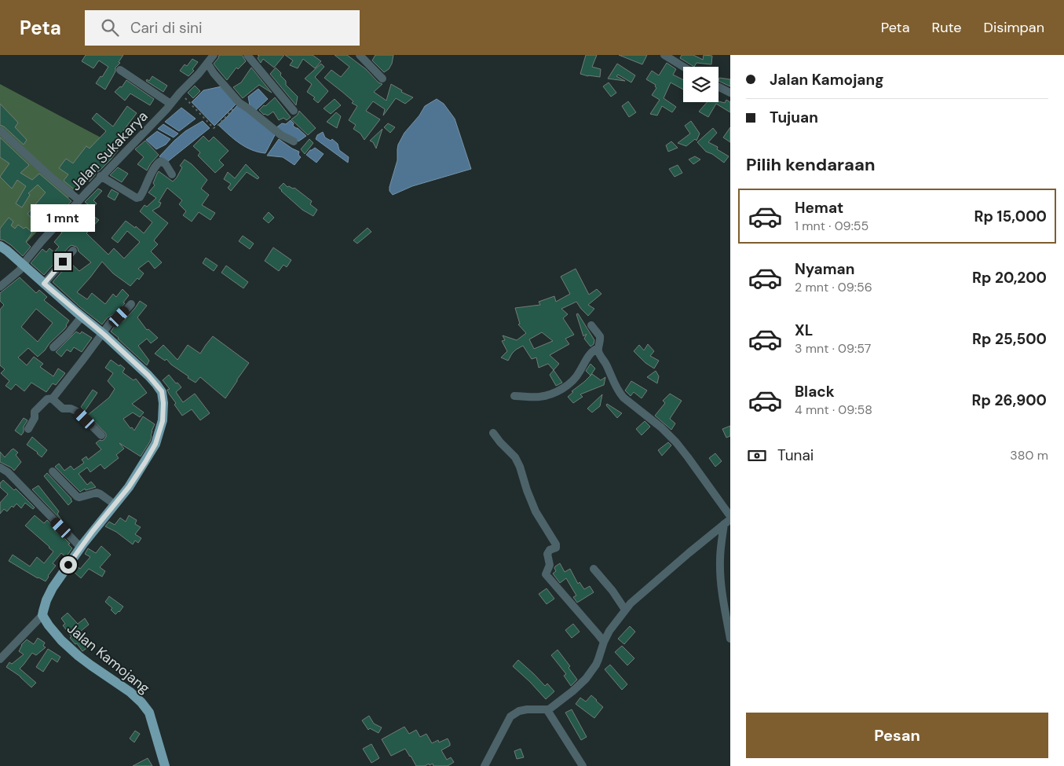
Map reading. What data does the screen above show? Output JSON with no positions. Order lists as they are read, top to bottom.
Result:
{
  "streets": {
    "main road": ["Jalan Kamojang"],
    "street": ["Jalan Sukakarya"]
  },
  "page": {
    "header": "Peta",
    "search": "Cari di sini",
    "nav": ["Peta", "Rute", "Disimpan"],
    "banner": ["Jalan Kamojang", "Tujuan"],
    "heading": "Pilih kendaraan",
    "list": [
      {
        "name": "Hemat",
        "note": "1 mnt · 09:55",
        "value": "Rp 15,000"
      },
      {
        "name": "Nyaman",
        "note": "2 mnt · 09:56",
        "value": "Rp 20,200"
      },
      {
        "name": "XL",
        "note": "3 mnt · 09:57",
        "value": "Rp 25,500"
      },
      {
        "name": "Black",
        "note": "4 mnt · 09:58",
        "value": "Rp 26,900"
      }
    ],
    "bubble": "1 mnt",
    "pay": ["Tunai", "380 m"],
    "buttons": "Pesan"
  }
}
